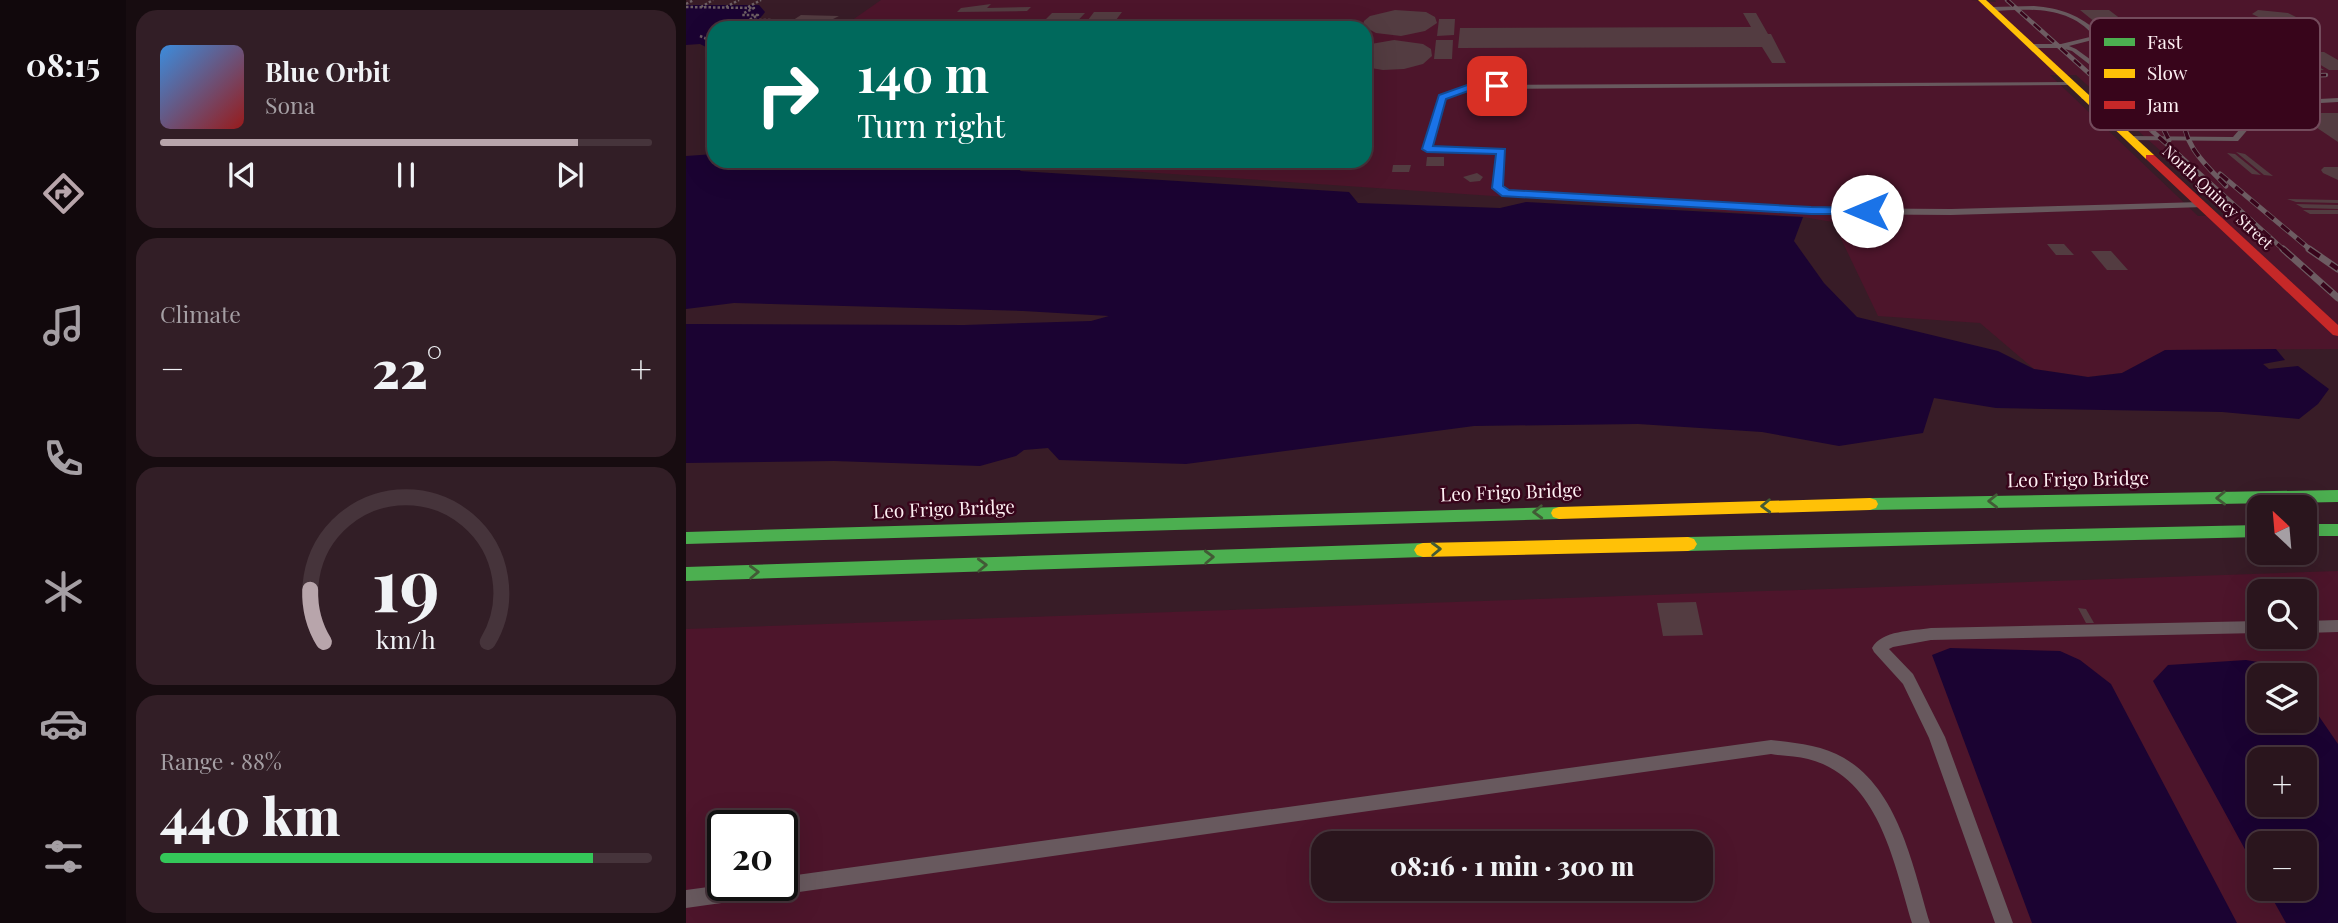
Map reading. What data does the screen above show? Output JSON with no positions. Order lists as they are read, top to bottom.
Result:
{
  "streets": {
    "main road": ["North Quincy Street", "Leo Frigo Bridge"]
  },
  "legend": ["Fast", "Slow", "Jam"],
  "north": "top left",
  "page": {
    "tabs": "08:15",
    "turn": ["140 m", "Turn right"],
    "song": ["Blue Orbit", "Sona"],
    "tile": [
      "Climate",
      ["Range · 88%", "440 km"]
    ],
    "heat": ["−", "22°", "+"],
    "map_buttons": ["+", "−"],
    "limit": "20",
    "trip": "08:16 · 1 min · 300 m",
    "gauge": ["19", "km/h"]
  }
}
